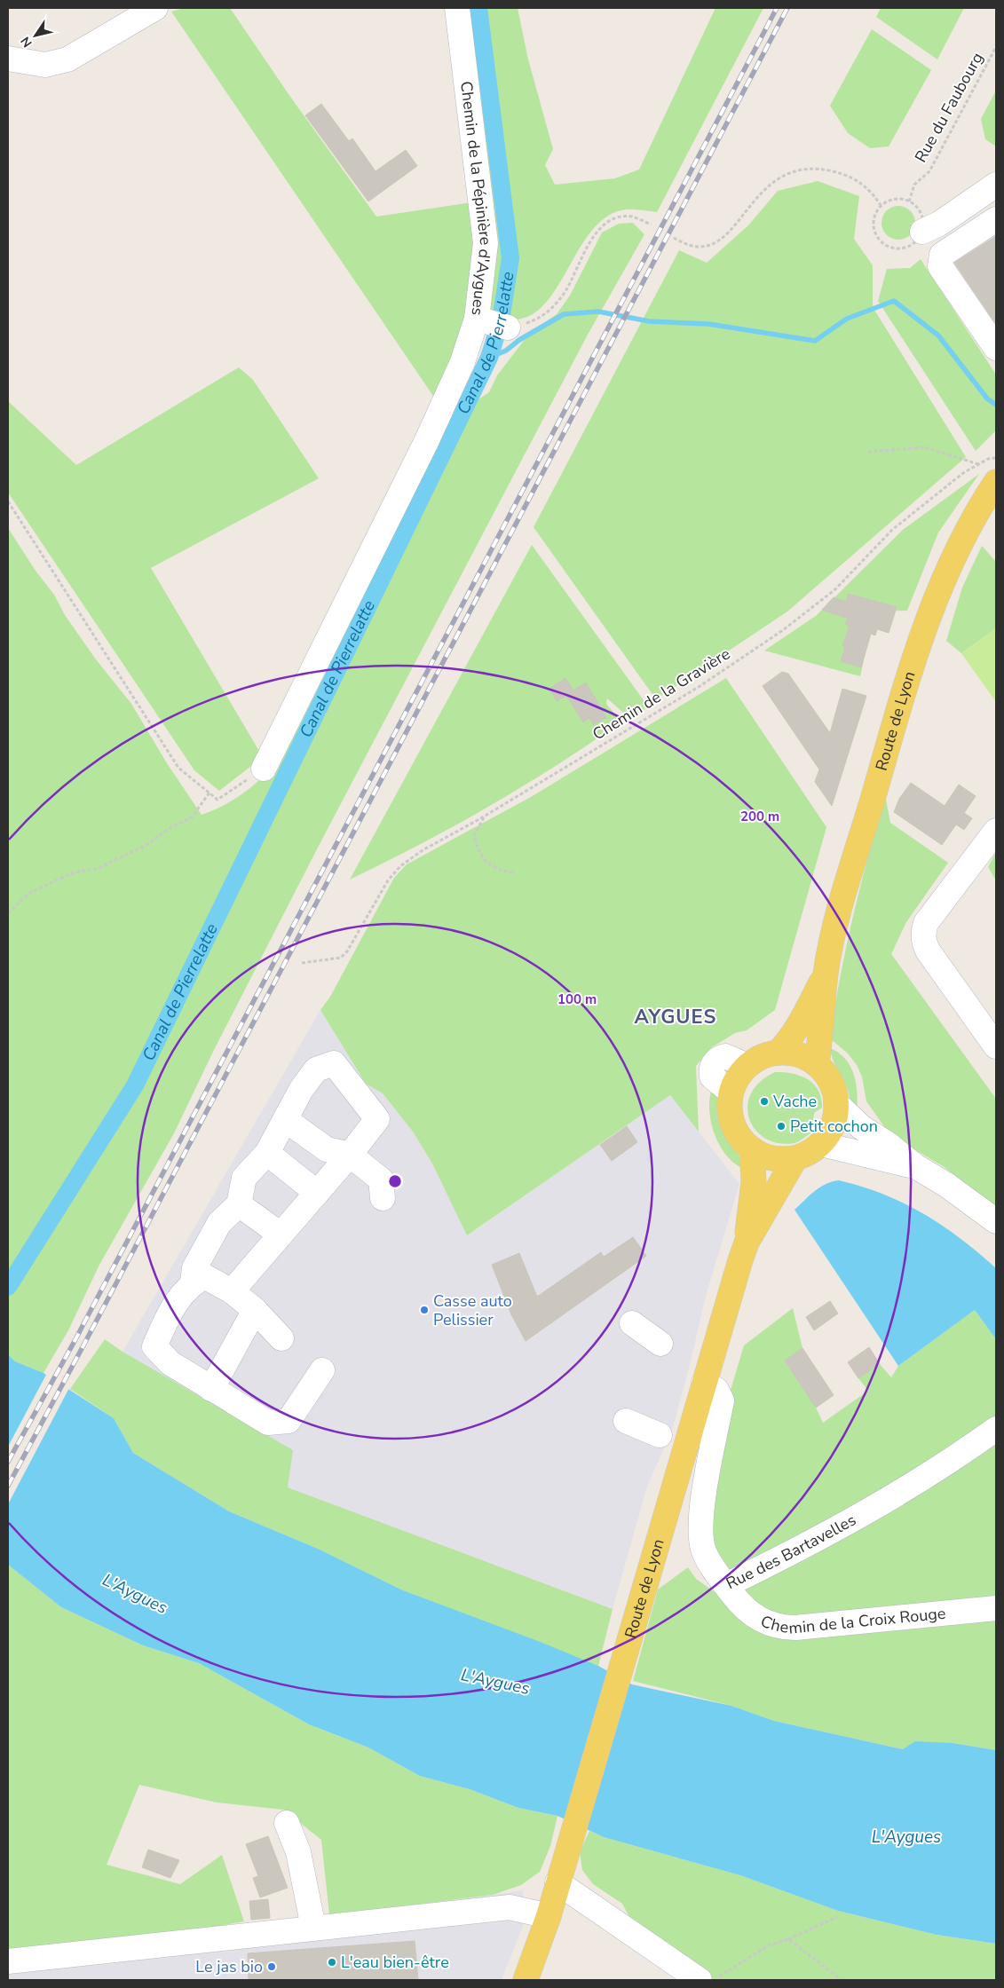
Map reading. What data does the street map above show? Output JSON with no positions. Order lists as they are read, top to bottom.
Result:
{
  "streets": {
    "main road": ["Route de Lyon"],
    "street": ["Chemin de la Pépinière d'Aygues", "Rue des Bartavelles", "Chemin de la Croix Rouge"],
    "path": ["Rue du Faubourg", "Chemin de la Gravière"]
  },
  "crossings": [
    ["Route de Lyon", "Rue des Bartavelles"],
    ["Rue des Bartavelles", "Chemin de la Croix Rouge"]
  ],
  "districts": ["AYGUES"],
  "water": ["Canal de Pierrelatte", "L'Aygues"],
  "places": [
    "Vache",
    "Petit cochon",
    "Casse auto Pelissier",
    "L'eau bien-être",
    "Le jas bio"
  ],
  "north": "bottom left",
  "rings": ["200 m", "100 m"]
}
